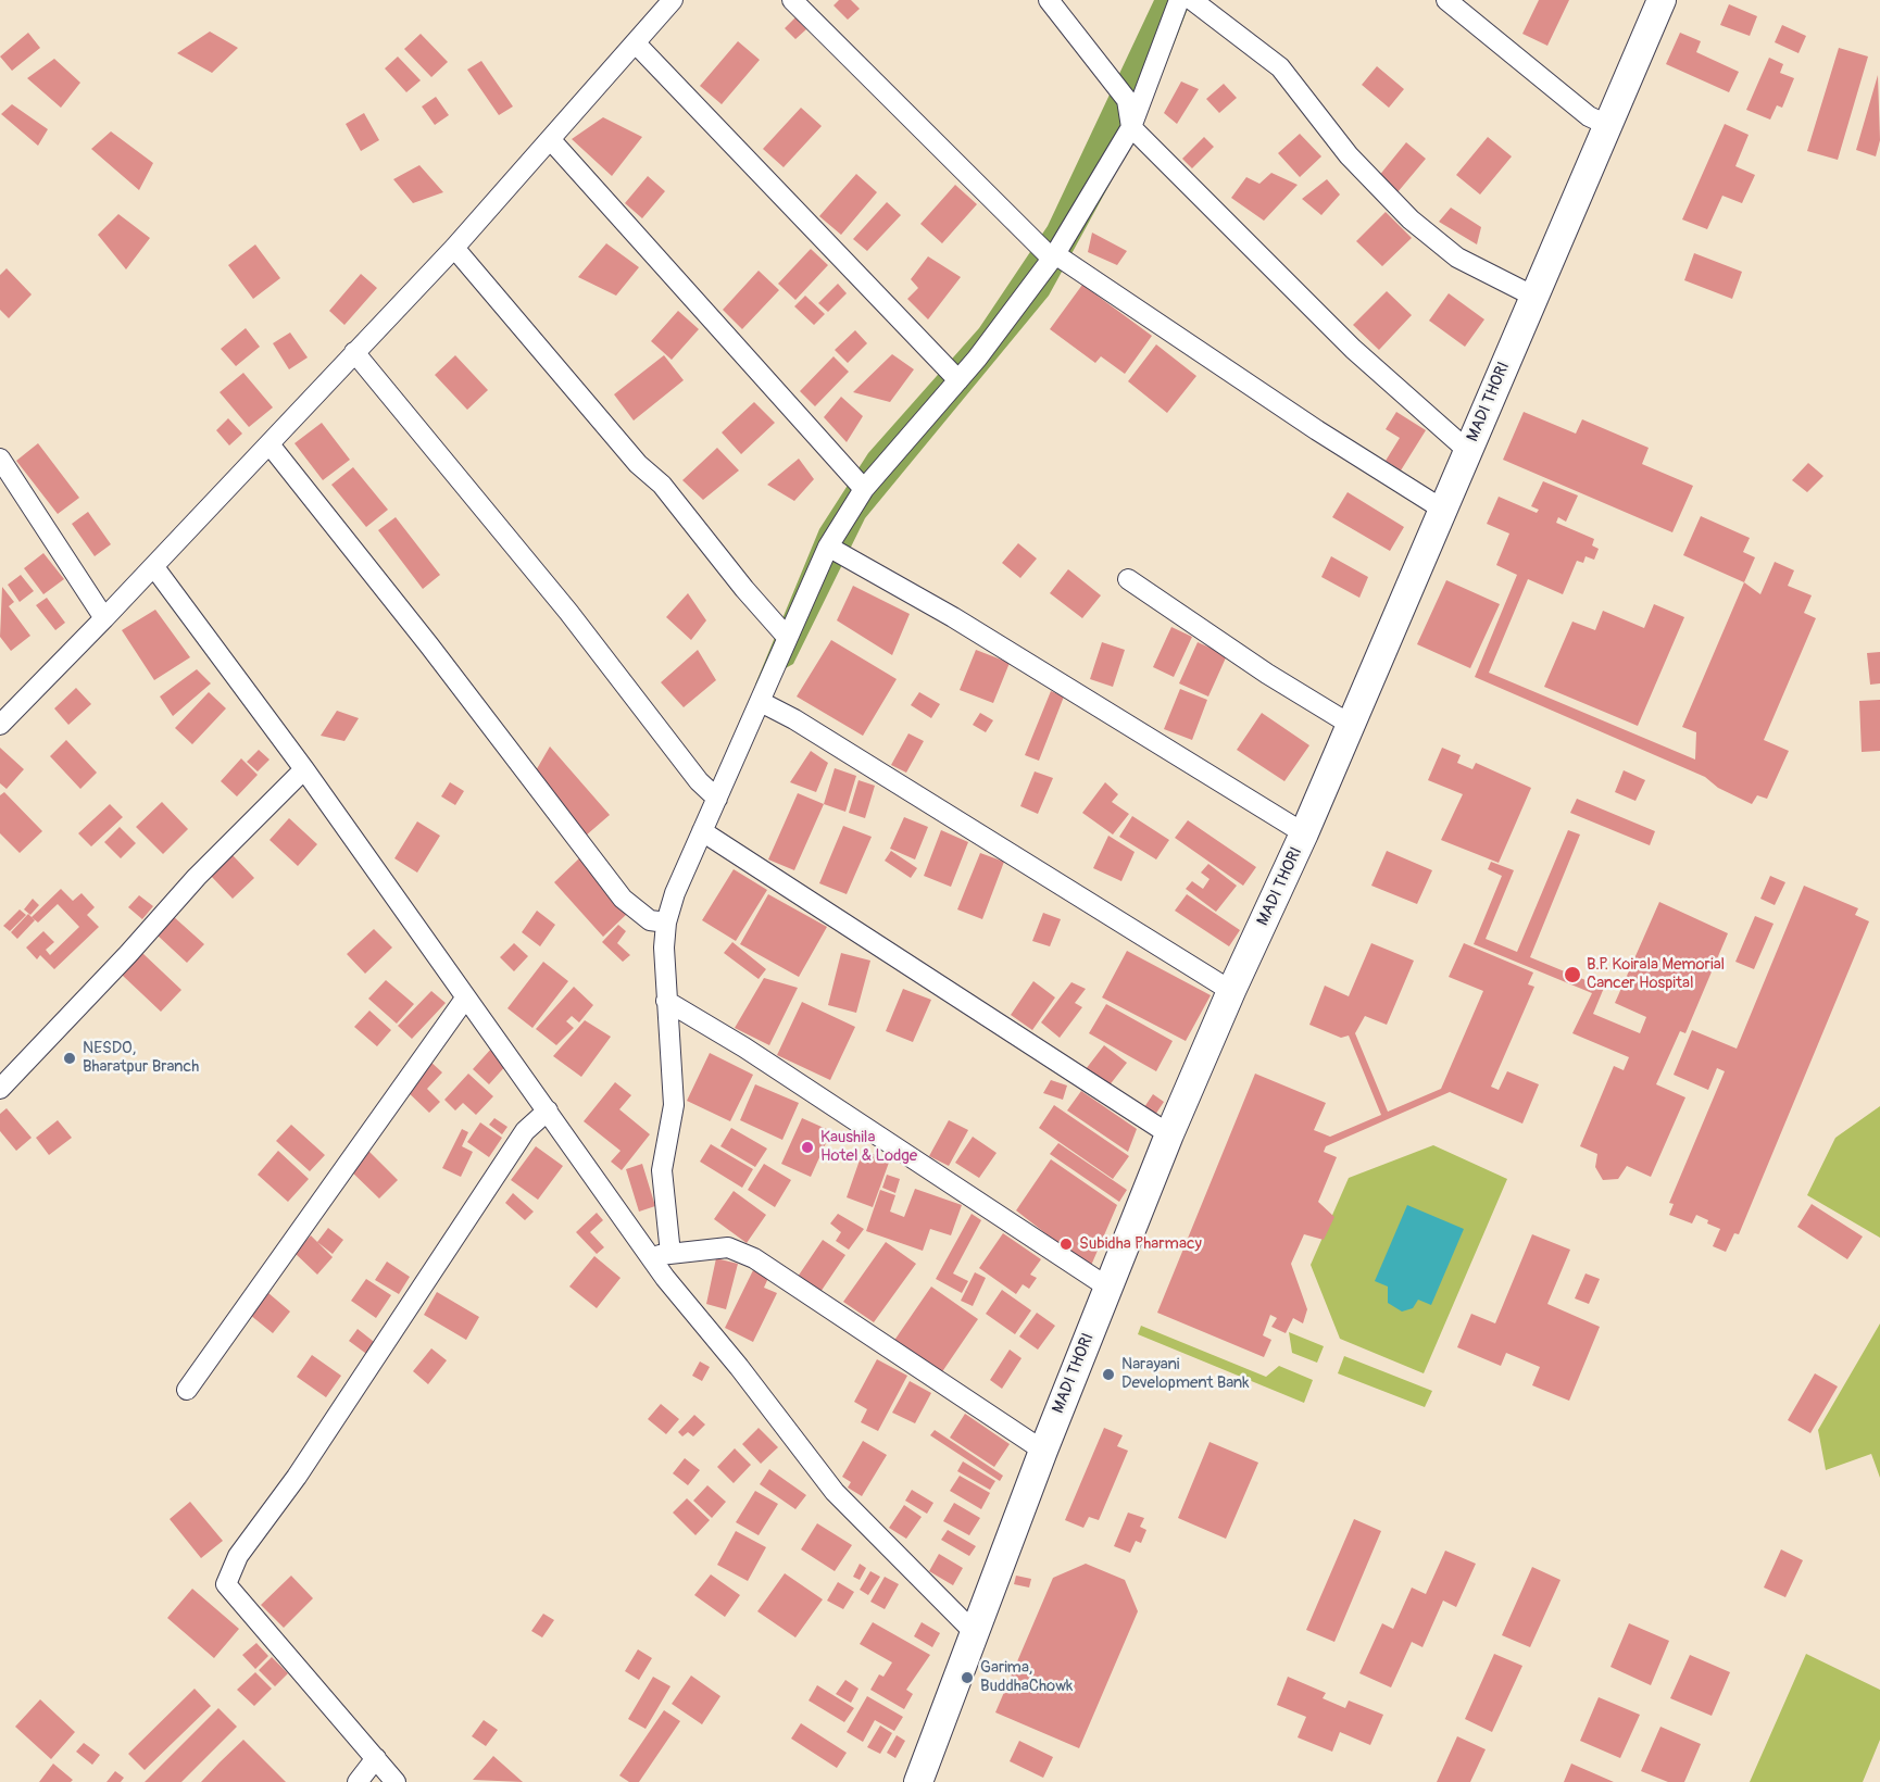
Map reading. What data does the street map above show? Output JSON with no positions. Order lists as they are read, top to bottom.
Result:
{
  "streets": {
    "main road": ["MADI THORI"]
  },
  "places": [
    "B.P. Koirala Memorial Cancer Hospital",
    "NESDO, Bharatpur Branch",
    "Kaushila Hotel & Lodge",
    "Subidha Pharmacy",
    "Narayani Development Bank",
    "Garima, BuddhaChowk"
  ]
}
